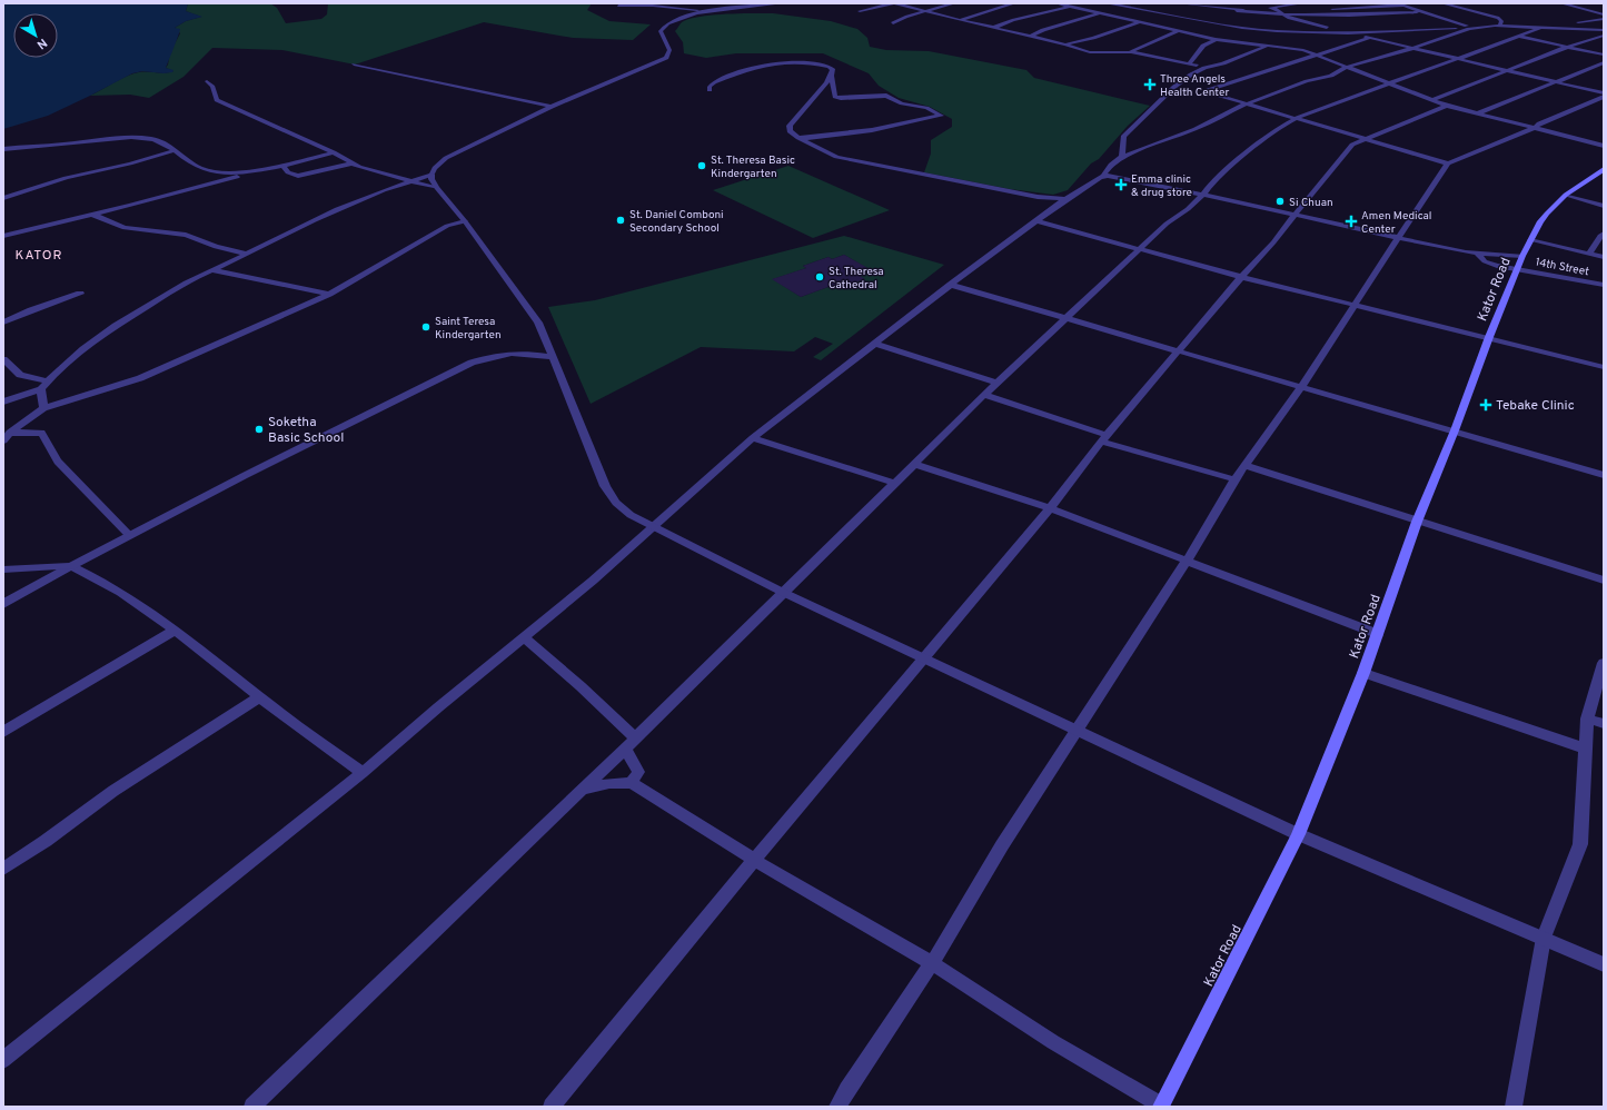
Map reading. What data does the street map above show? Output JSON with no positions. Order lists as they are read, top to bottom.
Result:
{
  "streets": {
    "main road": ["Kator Road"],
    "street": ["14th Street"]
  },
  "crossings": [
    ["14th Street", "Kator Road"]
  ],
  "districts": ["KATOR"],
  "places": {
    "health": [
      "Three Angels Health Center",
      "Emma clinic & drug store",
      "Amen Medical Center",
      "Tebake Clinic"
    ],
    "other": [
      "St. Theresa Basic Kindergarten",
      "Si Chuan",
      "St. Daniel Comboni Secondary School",
      "St. Theresa Cathedral",
      "Saint Teresa Kindergarten",
      "Soketha Basic School"
    ]
  },
  "north": "bottom right"
}
